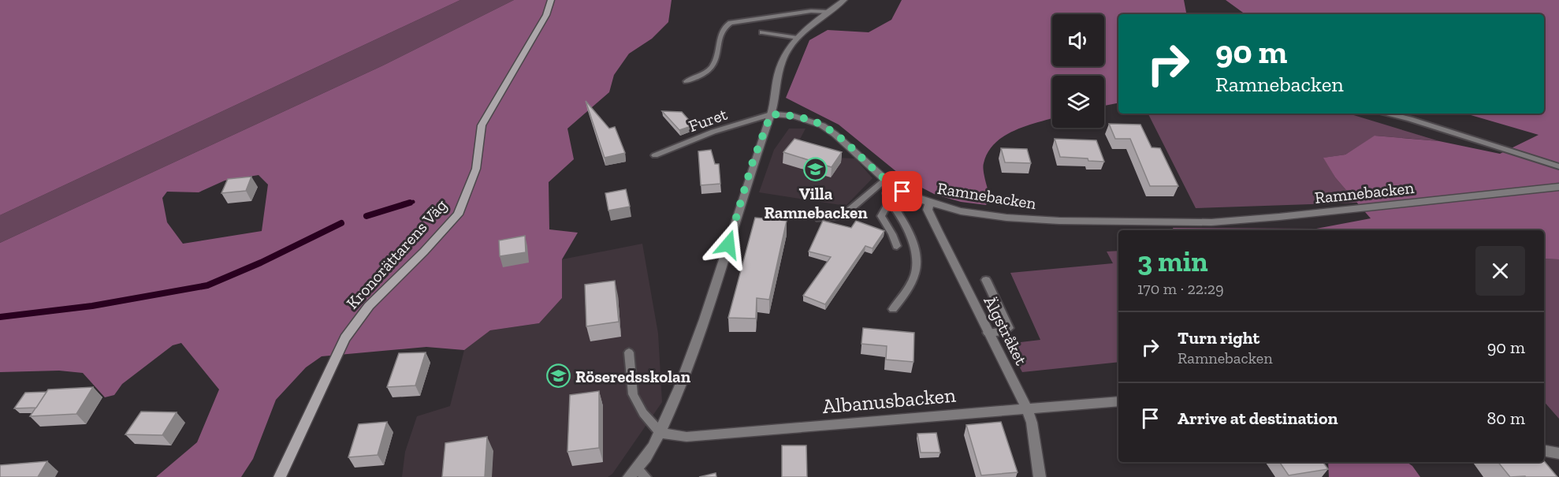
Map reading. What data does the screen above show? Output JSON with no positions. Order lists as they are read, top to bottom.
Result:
{
  "streets": {
    "street": [
      "Ramnebacken",
      "Kronorättarens Väg",
      "Älgstråket",
      "Albanusbacken"
    ],
    "lane": ["Furet"]
  },
  "crossings": [
    ["Furet", "Ramnebacken"],
    ["Ramnebacken", "Älgstråket"],
    ["Älgstråket", "Albanusbacken"]
  ],
  "places": {
    "school or university": ["Villa Ramnebacken", "Röseredsskolan"]
  },
  "page": {
    "turn": ["90 m", "Ramnebacken"],
    "heading": ["3 min", "170 m · 22:29"],
    "list": [
      {
        "name": "Turn right",
        "note": "Ramnebacken",
        "value": "90 m"
      },
      {
        "name": "Arrive at destination",
        "value": "80 m"
      }
    ]
  }
}
